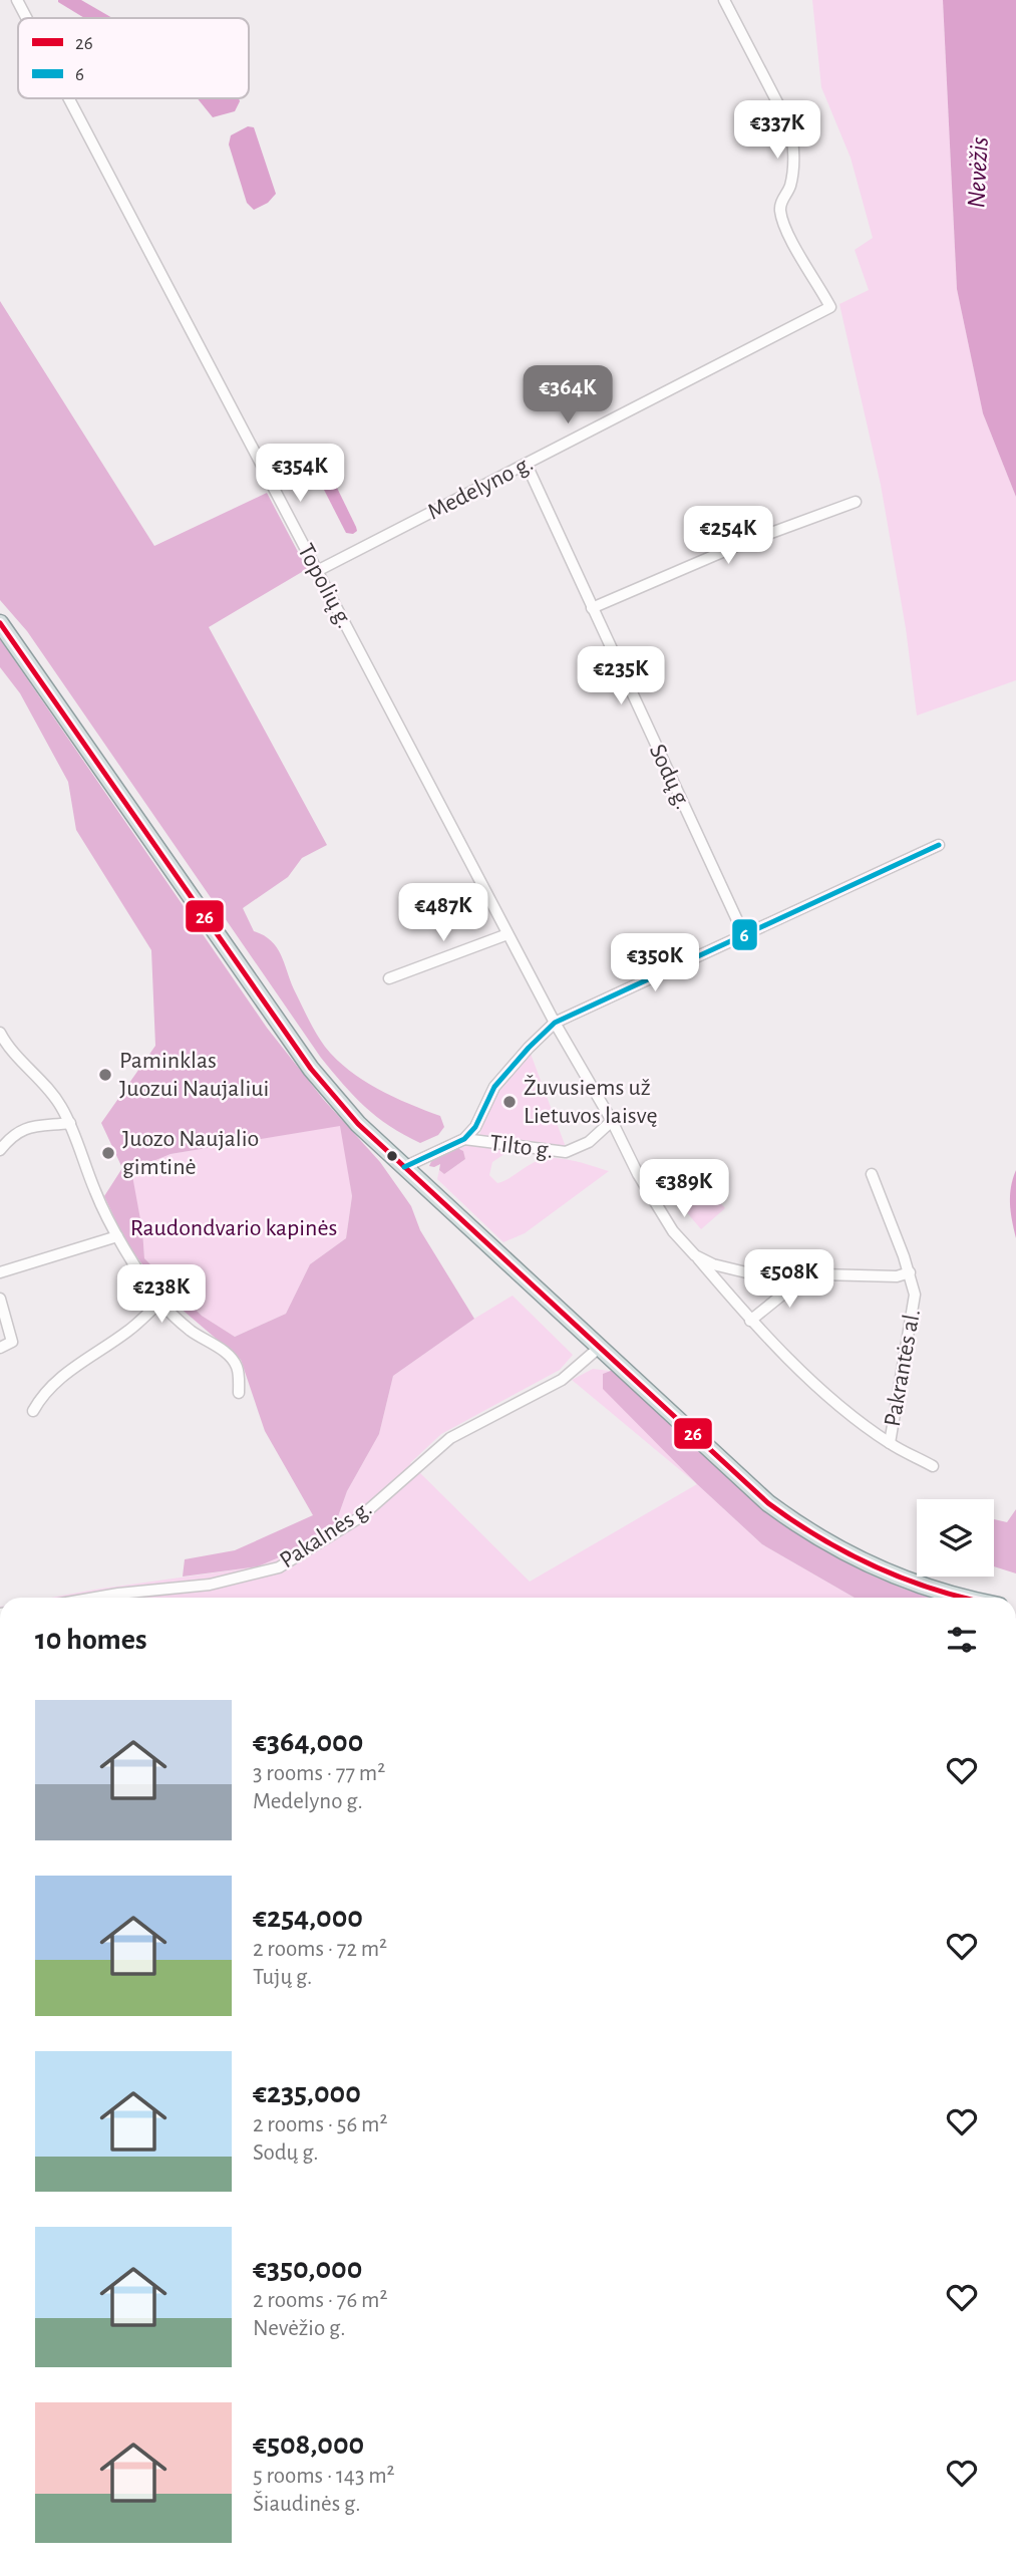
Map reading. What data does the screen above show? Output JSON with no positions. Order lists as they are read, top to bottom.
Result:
{
  "streets": {
    "street": [
      "Medelyno g.",
      "Topolių g.",
      "Sodų g.",
      "Tilto g.",
      "Pakrantės al.",
      "Pakalnės g."
    ]
  },
  "crossings": [
    ["Medelyno g.", "Topolių g."],
    ["Medelyno g.", "Sodų g."]
  ],
  "water": ["Nevėžis"],
  "parks": ["Raudondvario kapinės"],
  "places": ["Paminklas Juozui Naujaliui", "Žuvusiems už Lietuvos laisvę", "Juozo Naujalio gimtinė"],
  "lines": ["transit line 26", "transit line 6"],
  "legend": ["26", "6"],
  "page": {
    "price": [
      "€337K",
      "€364K",
      "€354K",
      "€254K",
      "€235K",
      "€487K",
      "€350K",
      "€389K",
      "€508K",
      "€238K"
    ],
    "heading": "10 homes",
    "list": [
      {
        "name": "€364,000",
        "note": "3 rooms · 77 m² · Medelyno g."
      },
      {
        "name": "€254,000",
        "note": "2 rooms · 72 m² · Tujų g."
      },
      {
        "name": "€235,000",
        "note": "2 rooms · 56 m² · Sodų g."
      },
      {
        "name": "€350,000",
        "note": "2 rooms · 76 m² · Nevėžio g."
      },
      {
        "name": "€508,000",
        "note": "5 rooms · 143 m² · Šiaudinės g."
      }
    ]
  }
}
